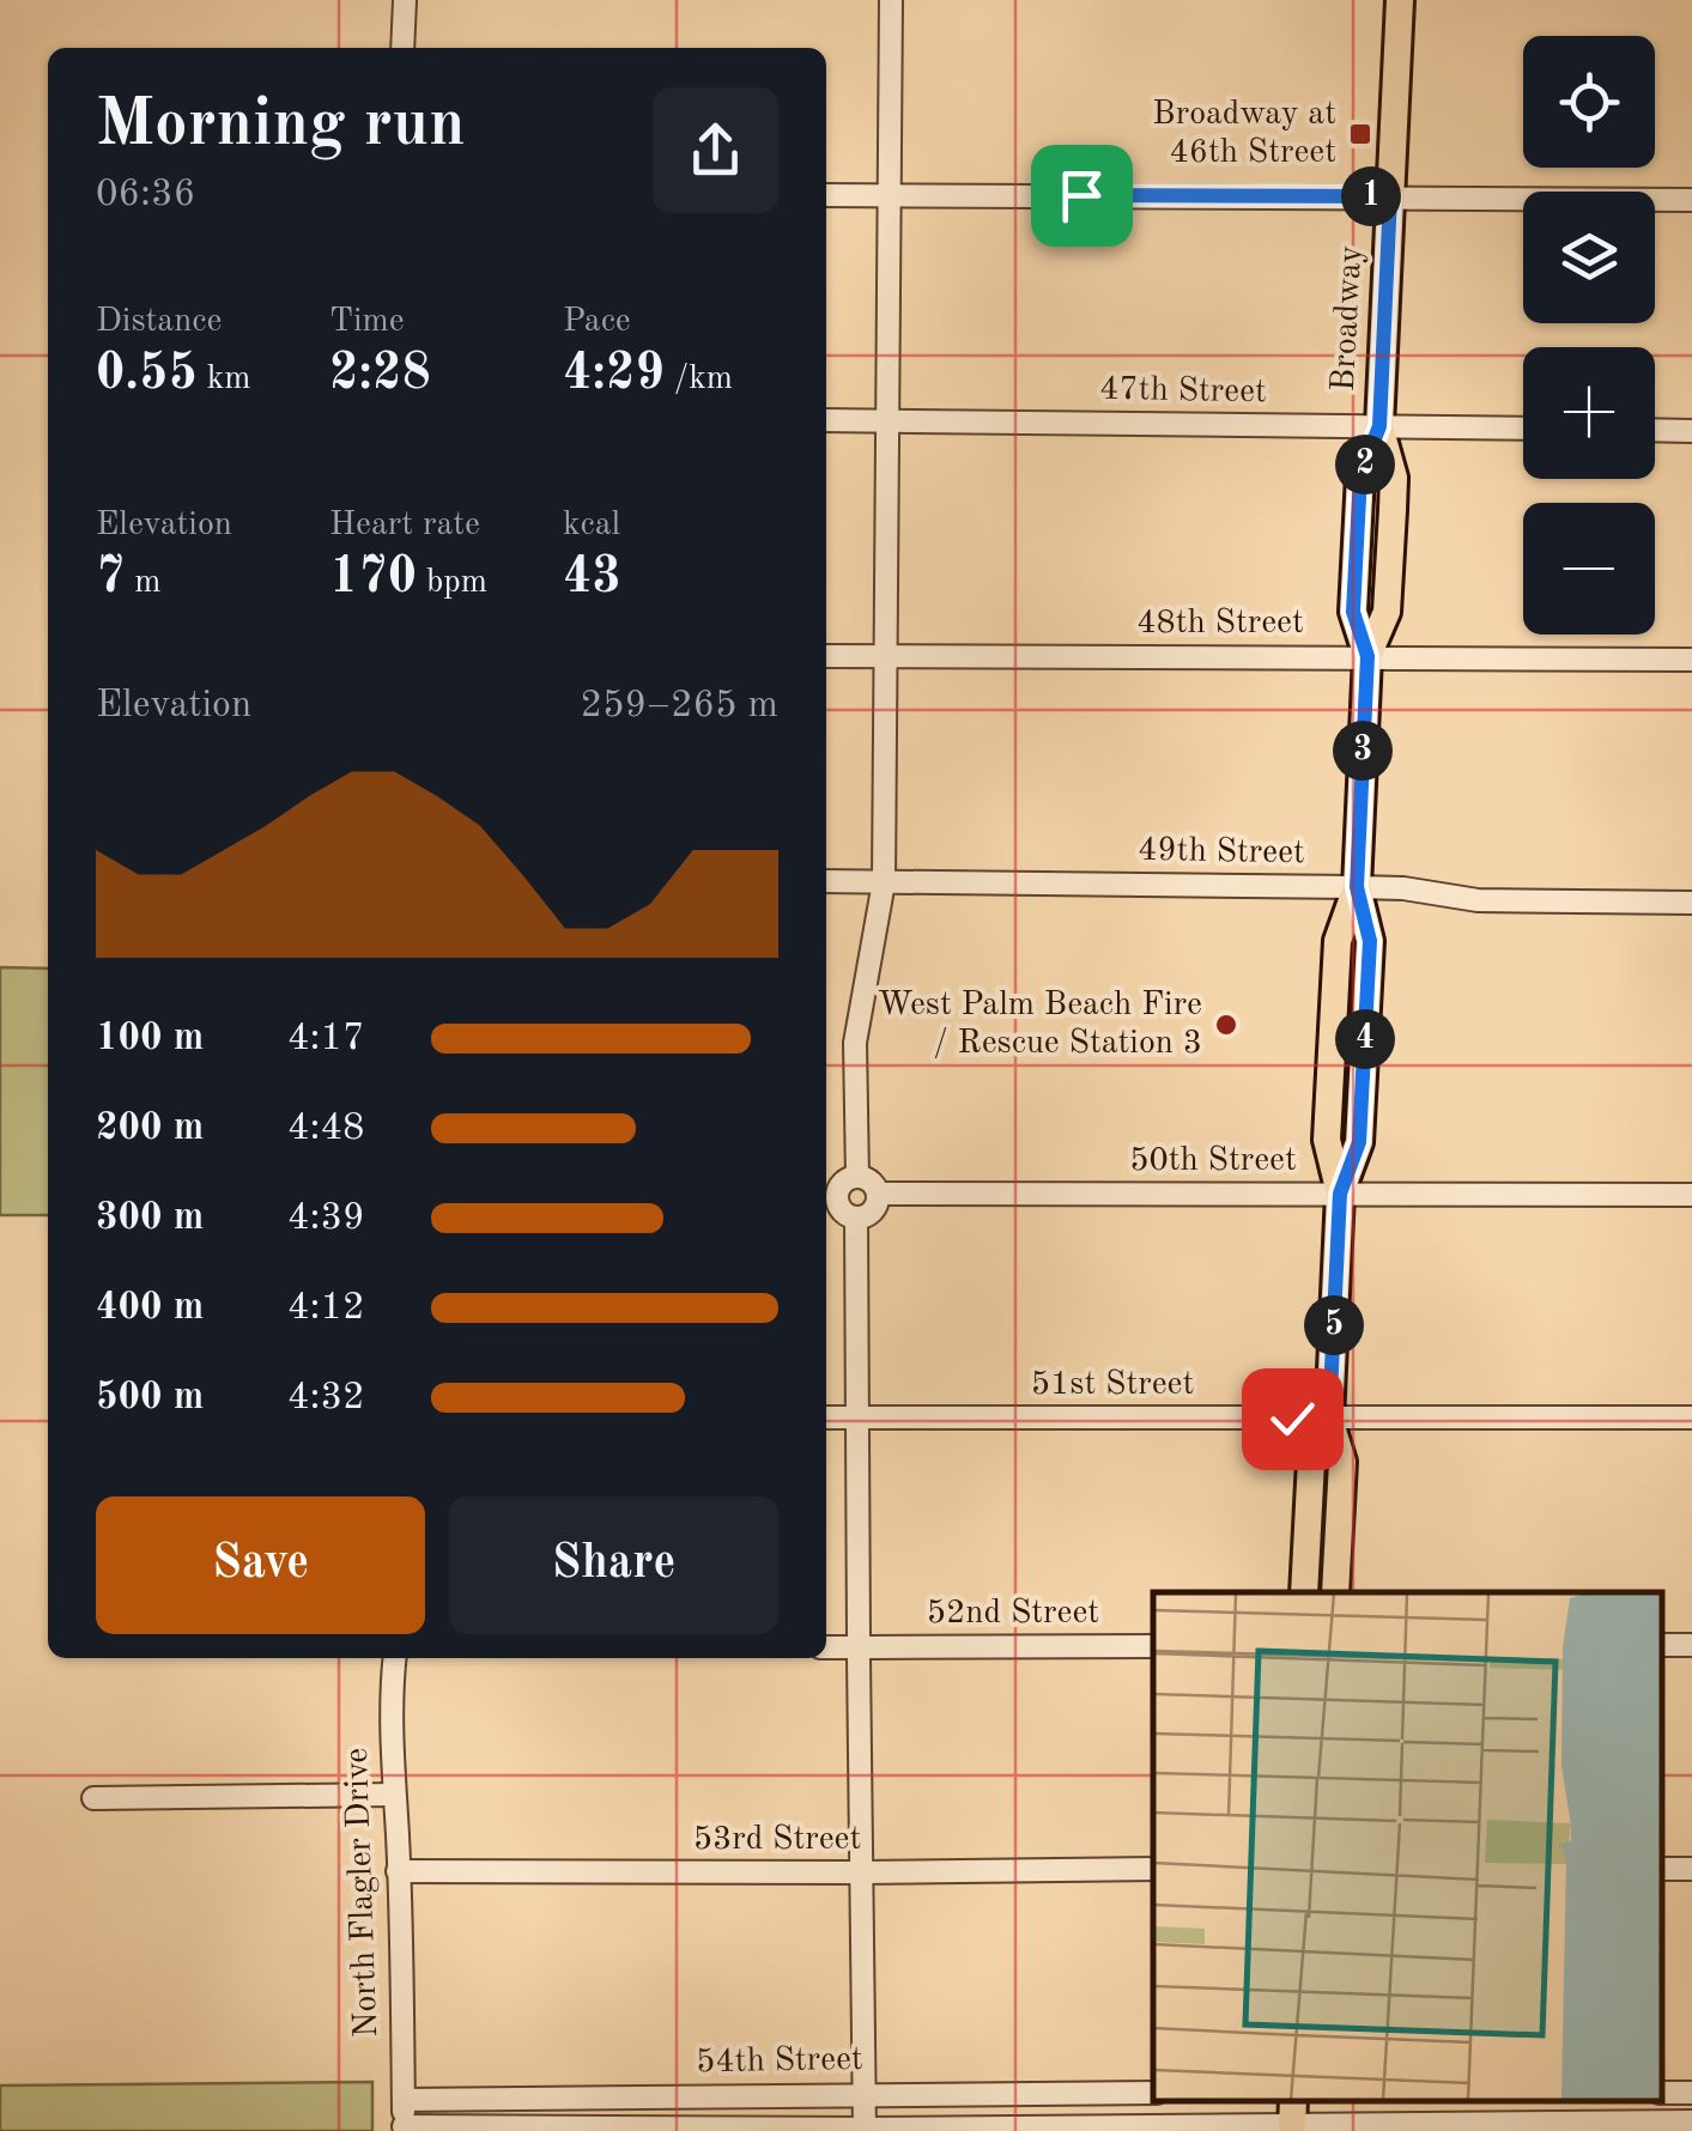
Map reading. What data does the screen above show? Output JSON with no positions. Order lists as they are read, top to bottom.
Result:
{
  "streets": {
    "main road": ["Broadway"],
    "street": [
      "47th Street",
      "48th Street",
      "49th Street",
      "50th Street",
      "51st Street",
      "52nd Street",
      "53rd Street",
      "North Flagler Drive",
      "54th Street"
    ]
  },
  "crossings": [
    ["Broadway", "47th Street"],
    ["Broadway", "48th Street"],
    ["Broadway", "49th Street"],
    ["Broadway", "50th Street"],
    ["Broadway", "51st Street"],
    ["53rd Street", "North Flagler Drive"],
    ["North Flagler Drive", "54th Street"]
  ],
  "places": {
    "transit": ["Broadway at 46th Street"],
    "other": ["West Palm Beach Fire / Rescue Station 3"]
  },
  "page": {
    "map_buttons": ["+", "−"],
    "heading": ["Morning run", "06:36"],
    "pins": [
      "1",
      "2",
      "3",
      "4",
      "5"
    ],
    "stats": [
      ["Distance", "0.55 km"],
      ["Time", "2:28"],
      ["Pace", "4:29 /km"],
      ["Elevation", "7 m"],
      ["Heart rate", "170 bpm"],
      ["kcal", "43"]
    ],
    "chart": ["Elevation", "259–265 m"],
    "list": [
      {
        "name": "100 m",
        "note": "4:17"
      },
      {
        "name": "200 m",
        "note": "4:48"
      },
      {
        "name": "300 m",
        "note": "4:39"
      },
      {
        "name": "400 m",
        "note": "4:12"
      },
      {
        "name": "500 m",
        "note": "4:32"
      }
    ],
    "buttons": ["Save", "Share"]
  }
}
